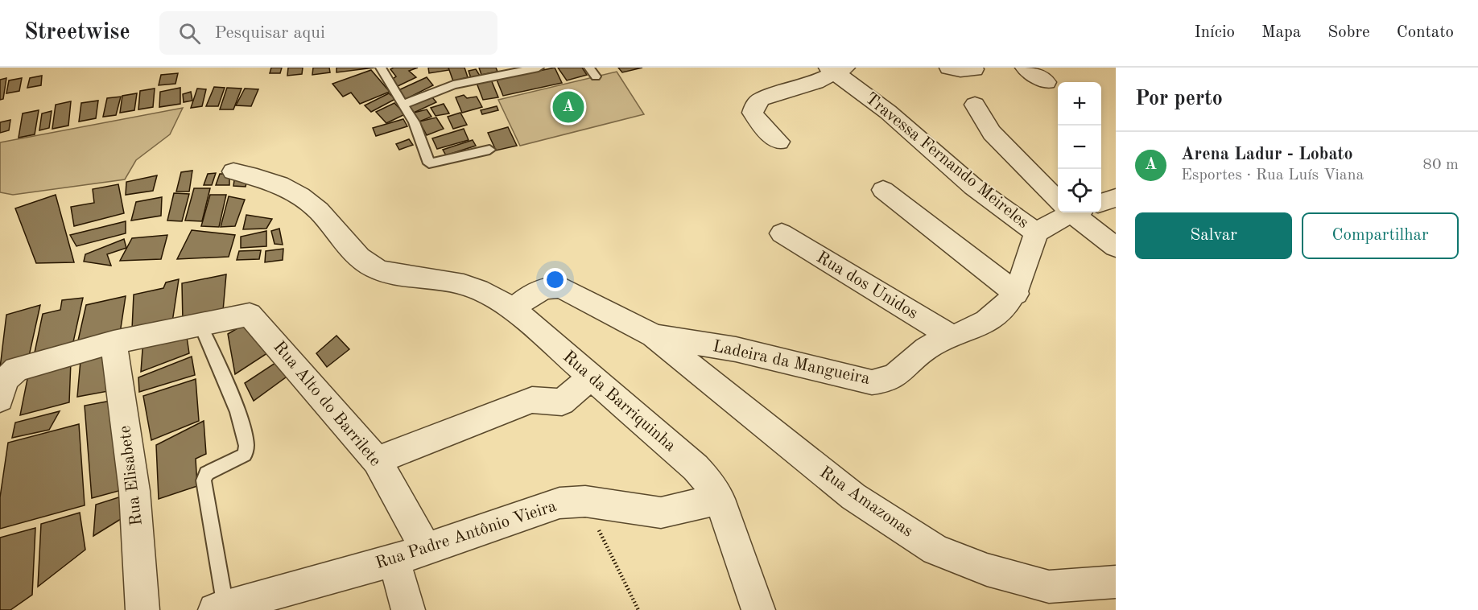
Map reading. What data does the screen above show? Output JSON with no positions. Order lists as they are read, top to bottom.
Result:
{
  "streets": {
    "street": [
      "Travessa Fernando Meireles",
      "Rua dos Unidos",
      "Ladeira da Mangueira",
      "Rua da Barriquinha",
      "Rua Alto do Barrilete",
      "Rua Elisabete",
      "Rua Amazonas",
      "Rua Padre Antônio Vieira"
    ]
  },
  "crossings": [
    ["Travessa Fernando Meireles", "Ladeira da Mangueira"],
    ["Rua dos Unidos", "Ladeira da Mangueira"],
    ["Ladeira da Mangueira", "Rua Amazonas"],
    ["Rua da Barriquinha", "Rua Padre Antônio Vieira"],
    ["Rua Alto do Barrilete", "Rua Padre Antônio Vieira"]
  ],
  "page": {
    "header": "Streetwise",
    "search": "Pesquisar aqui",
    "nav": [
      "Início",
      "Mapa",
      "Sobre",
      "Contato"
    ],
    "heading": "Por perto",
    "map_buttons": ["+", "−"],
    "pins": "A",
    "list": [
      {
        "mark": "A",
        "name": "Arena Ladur - Lobato",
        "note": "Esportes · Rua Luís Viana",
        "value": "80 m"
      }
    ],
    "buttons": ["Salvar", "Compartilhar"]
  }
}
